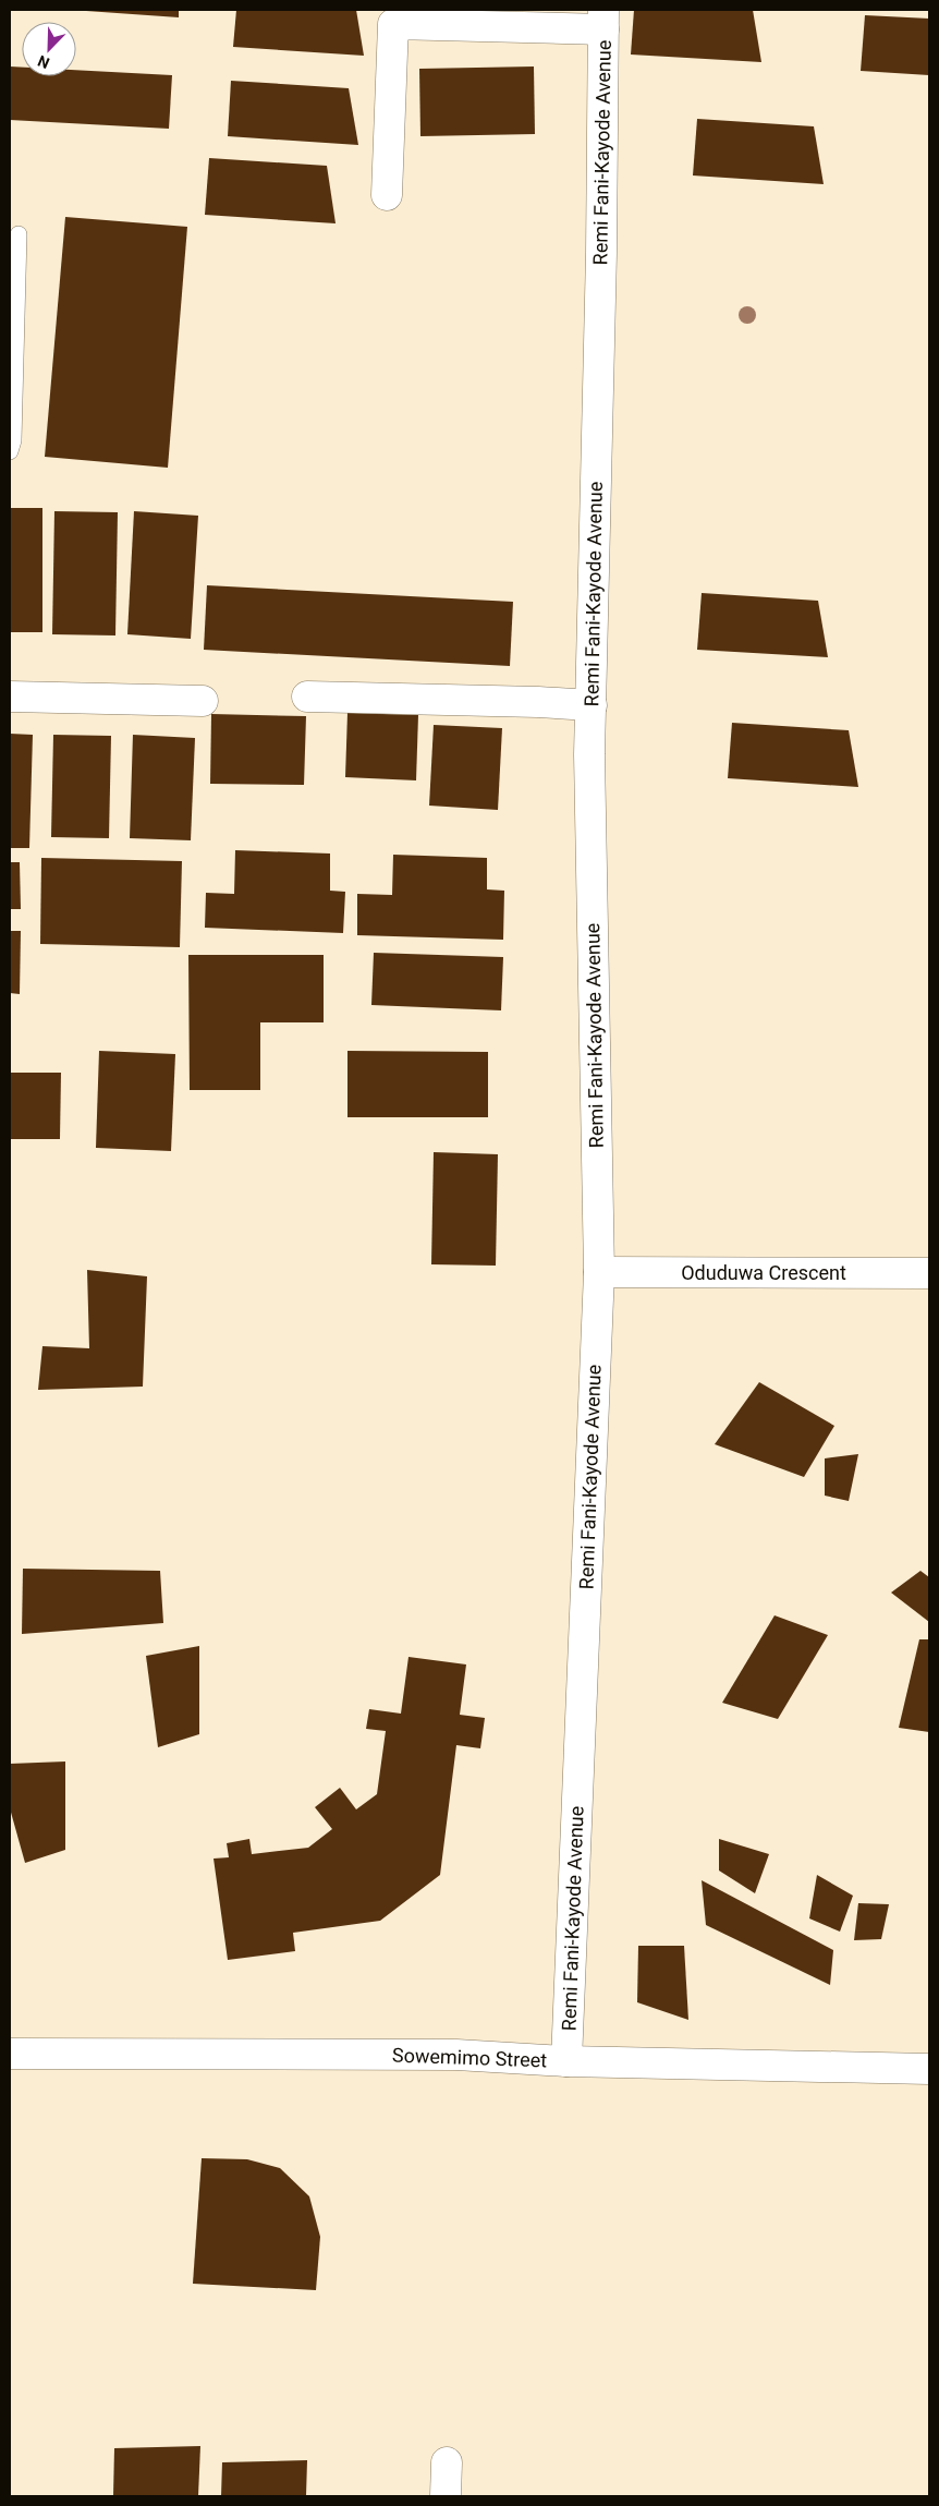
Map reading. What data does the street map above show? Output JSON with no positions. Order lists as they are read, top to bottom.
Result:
{
  "streets": {
    "street": ["Remi Fani-Kayode Avenue", "Oduduwa Crescent", "Sowemimo Street"]
  },
  "crossings": [
    ["Remi Fani-Kayode Avenue", "Oduduwa Crescent"],
    ["Remi Fani-Kayode Avenue", "Sowemimo Street"]
  ],
  "north": "bottom left"
}
